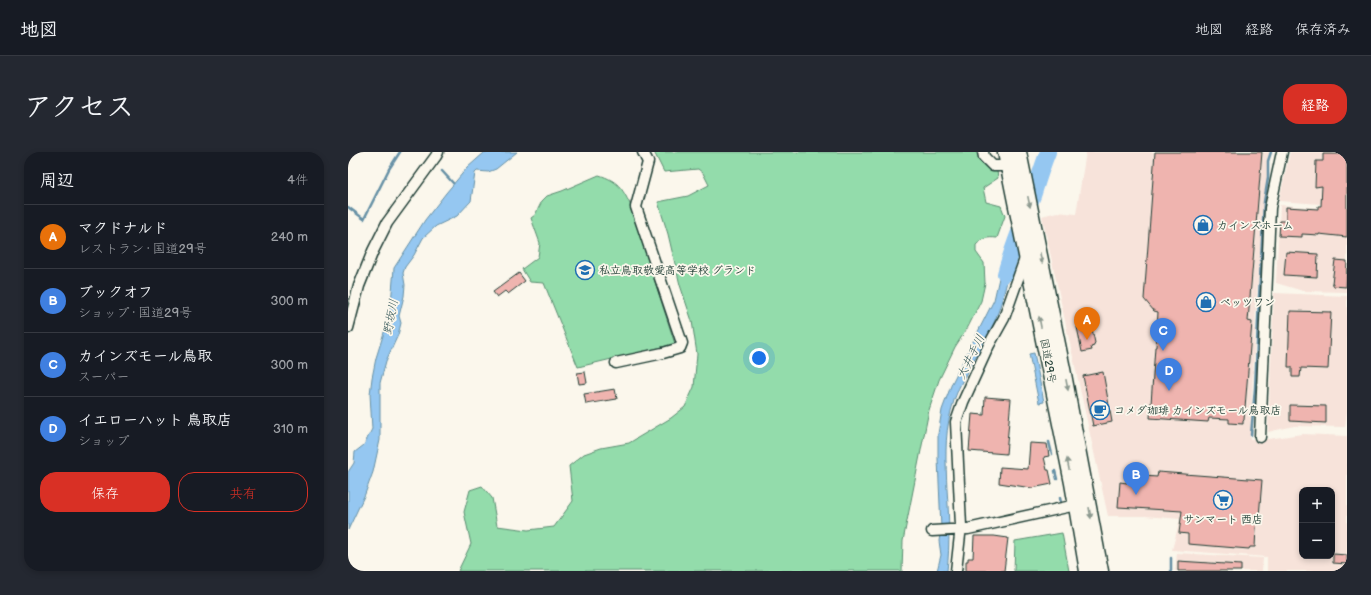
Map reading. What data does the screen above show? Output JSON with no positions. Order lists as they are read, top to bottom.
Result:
{
  "streets": {
    "highway": ["国道29号"]
  },
  "water": ["野坂川", "大井手川"],
  "places": {
    "shop": ["カインズホーム", "ペッツワン"],
    "school or university": ["私立鳥取敬愛高等学校 グランド"],
    "cafe": ["コメダ珈琲 カインズモール鳥取店"],
    "supermarket": ["サンマート 西店"]
  },
  "page": {
    "header": "地図",
    "nav": ["地図", "経路", "保存済み"],
    "title": "アクセス",
    "buttons": [
      "経路",
      ["保存", "共有"]
    ],
    "heading": ["周辺", "4件"],
    "list": [
      {
        "mark": "A",
        "name": "マクドナルド",
        "note": "レストラン · 国道29号",
        "value": "240 m"
      },
      {
        "mark": "B",
        "name": "ブックオフ",
        "note": "ショップ · 国道29号",
        "value": "300 m"
      },
      {
        "mark": "C",
        "name": "カインズモール鳥取",
        "note": "スーパー",
        "value": "300 m"
      },
      {
        "mark": "D",
        "name": "イエローハット 鳥取店",
        "note": "ショップ",
        "value": "310 m"
      }
    ],
    "pins": [
      "A",
      "C",
      "D",
      "B"
    ],
    "map_buttons": ["+", "−"]
  }
}
